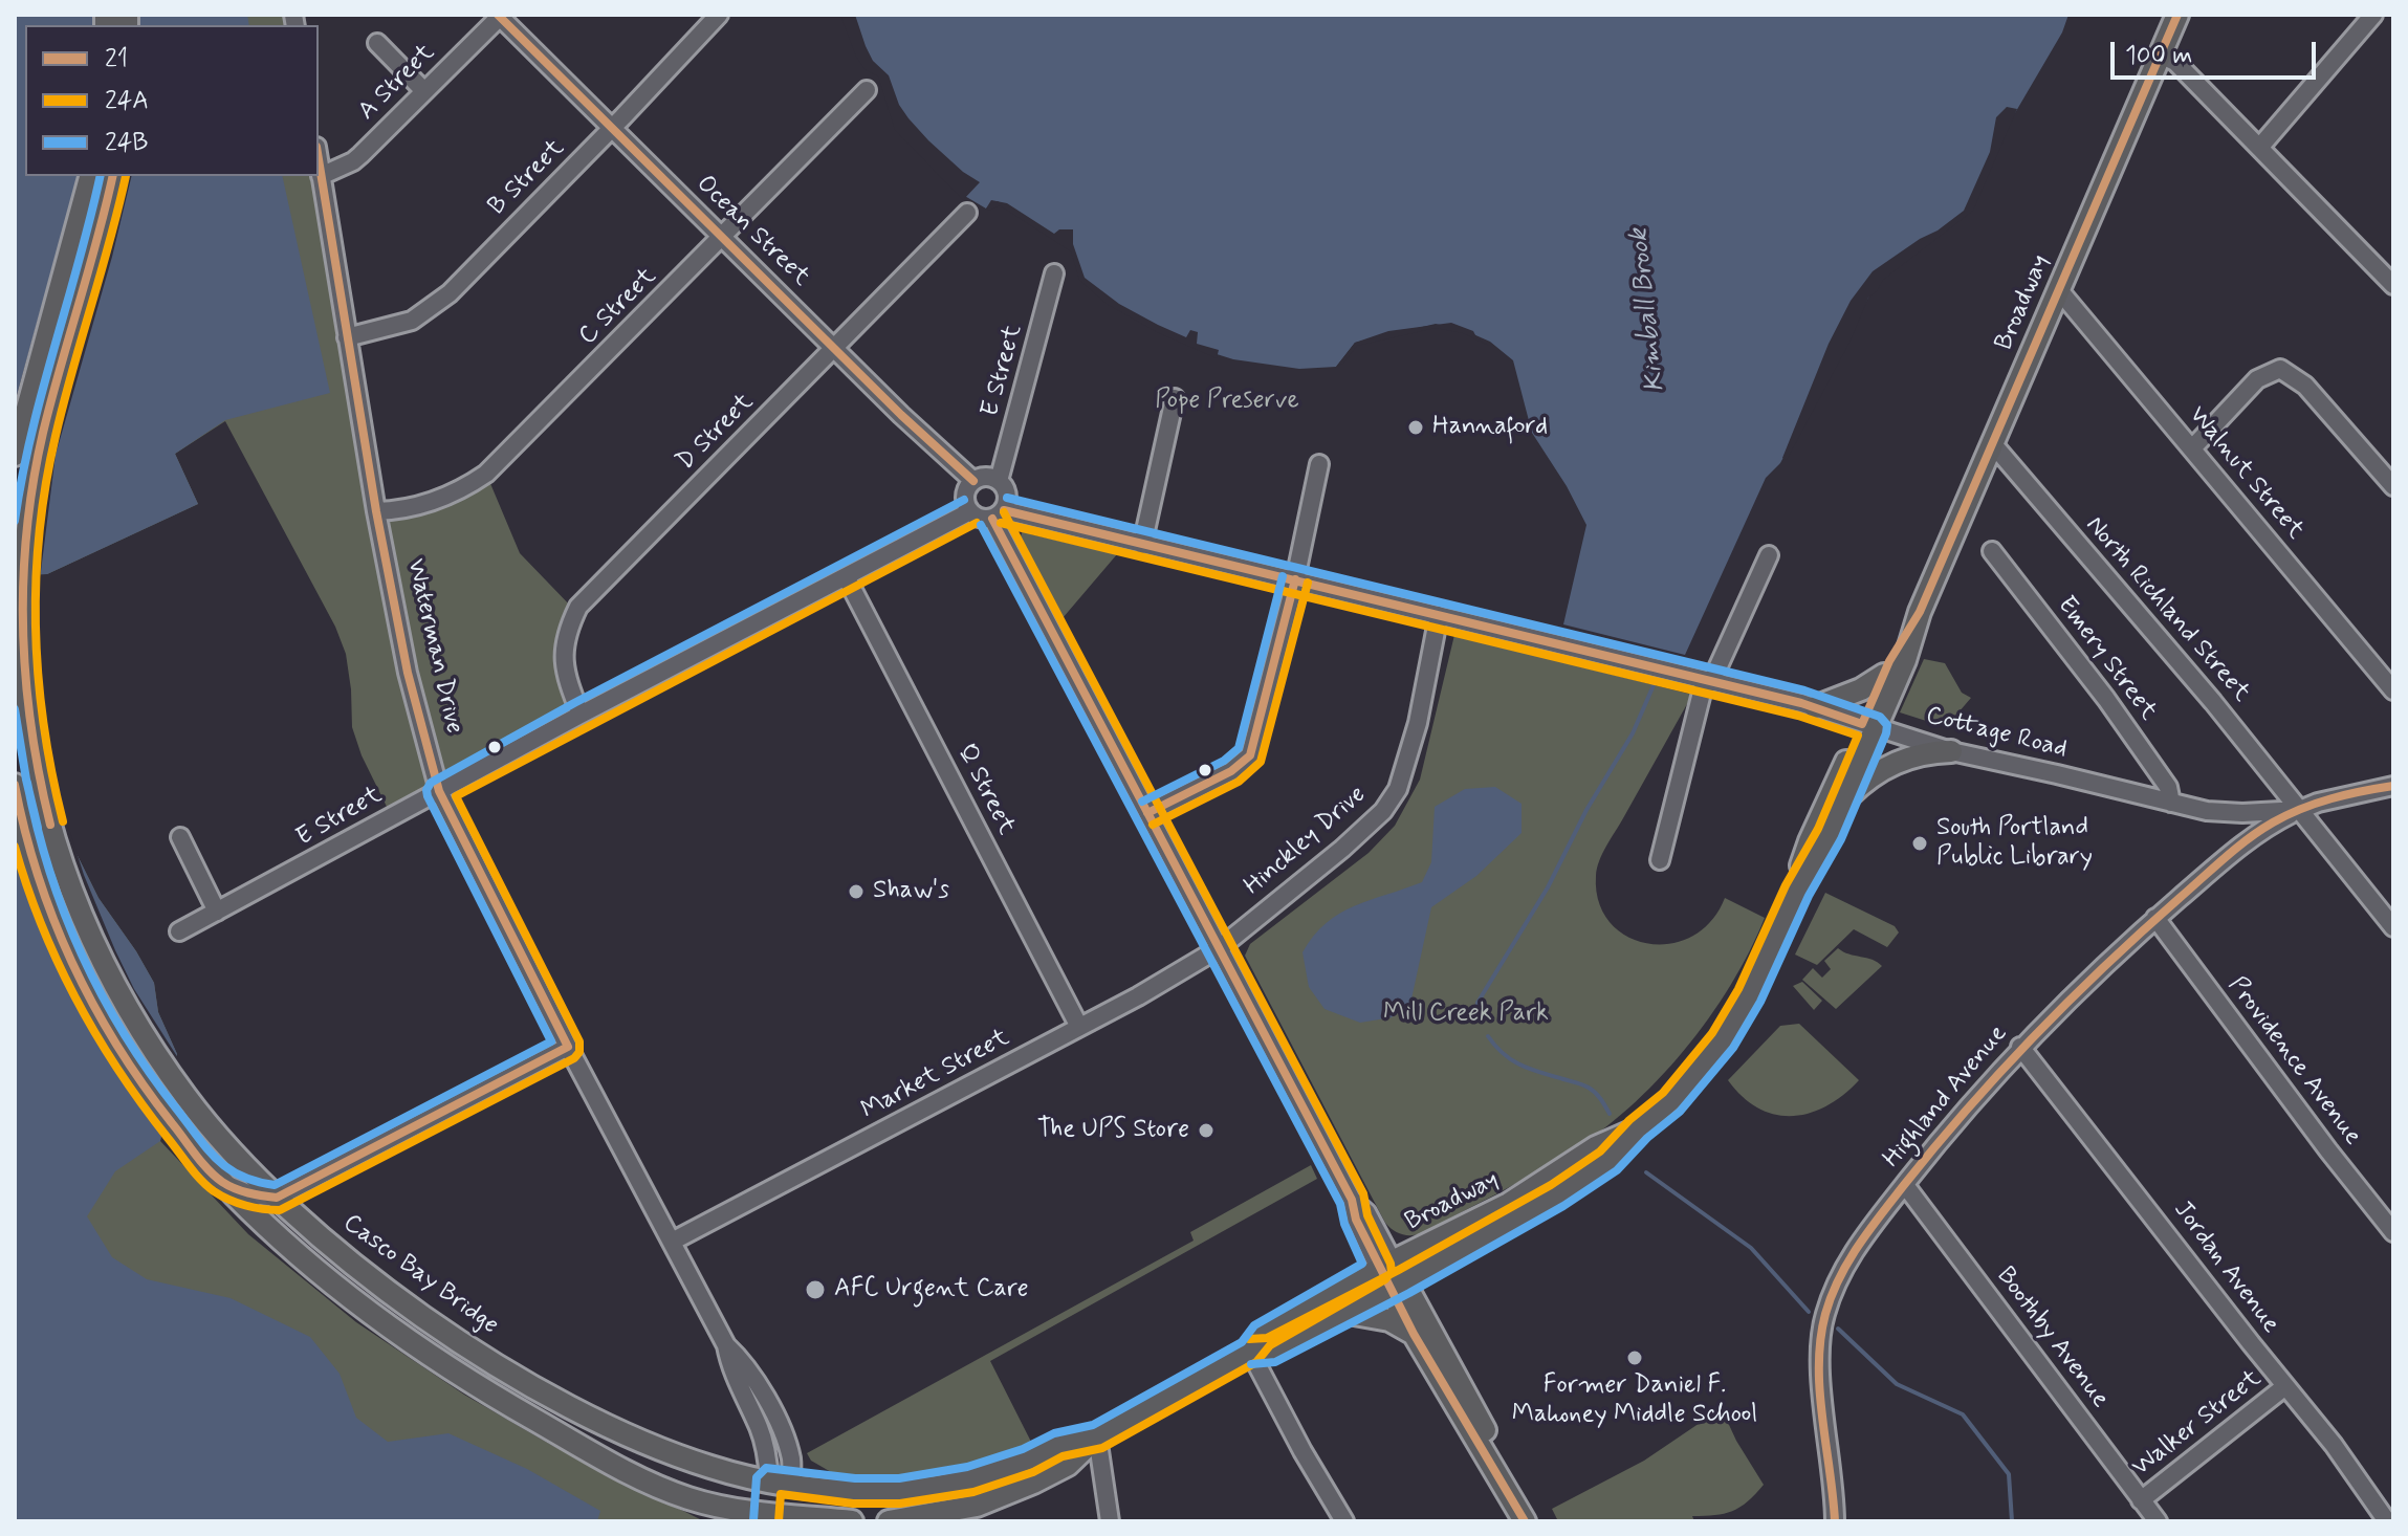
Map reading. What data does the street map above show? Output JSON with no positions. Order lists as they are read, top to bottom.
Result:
{
  "streets": {
    "main road": ["Broadway", "Waterman Drive", "Casco Bay Bridge"],
    "street": [
      "A Street",
      "B Street",
      "Ocean Street",
      "C Street",
      "E Street",
      "D Street",
      "Walnut Street",
      "North Richland Street",
      "Emery Street",
      "Cottage Road",
      "Q Street",
      "Hinckley Drive",
      "Providence Avenue",
      "Market Street",
      "Highland Avenue",
      "Jordan Avenue",
      "Boothby Avenue",
      "Walker Street"
    ]
  },
  "crossings": [
    ["A Street", "Ocean Street"],
    ["A Street", "Waterman Drive"],
    ["B Street", "Ocean Street"],
    ["B Street", "Waterman Drive"],
    ["Ocean Street", "C Street"],
    ["Ocean Street", "E Street"],
    ["Ocean Street", "D Street"],
    ["Ocean Street", "Cottage Road"],
    ["Broadway", "Walnut Street"],
    ["Broadway", "North Richland Street"],
    ["Broadway", "Waterman Drive"],
    ["Broadway", "Cottage Road"],
    ["Broadway", "Casco Bay Bridge"],
    ["C Street", "Waterman Drive"],
    ["E Street", "D Street"],
    ["E Street", "Waterman Drive"],
    ["E Street", "Cottage Road"],
    ["E Street", "Q Street"],
    ["North Richland Street", "Cottage Road"],
    ["North Richland Street", "Highland Avenue"],
    ["Waterman Drive", "Market Street"],
    ["Waterman Drive", "Casco Bay Bridge"],
    ["Emery Street", "Cottage Road"],
    ["Cottage Road", "Hinckley Drive"],
    ["Cottage Road", "Highland Avenue"],
    ["Q Street", "Market Street"],
    ["Hinckley Drive", "Market Street"],
    ["Providence Avenue", "Highland Avenue"],
    ["Highland Avenue", "Jordan Avenue"],
    ["Highland Avenue", "Boothby Avenue"],
    ["Jordan Avenue", "Walker Street"],
    ["Boothby Avenue", "Walker Street"]
  ],
  "water": ["Kimball Brook"],
  "parks": ["Pope Preserve", "Mill Creek Park"],
  "places": [
    "Hannaford",
    "South Portland Public Library",
    "Shaw's",
    "The UPS Store",
    "AFC Urgent Care",
    "Former Daniel F. Mahoney Middle School"
  ],
  "lines": ["transit line 21", "transit line 24A", "transit line 24B"],
  "legend": ["21", "24A", "24B"],
  "scale_bar": "100 m"
}
